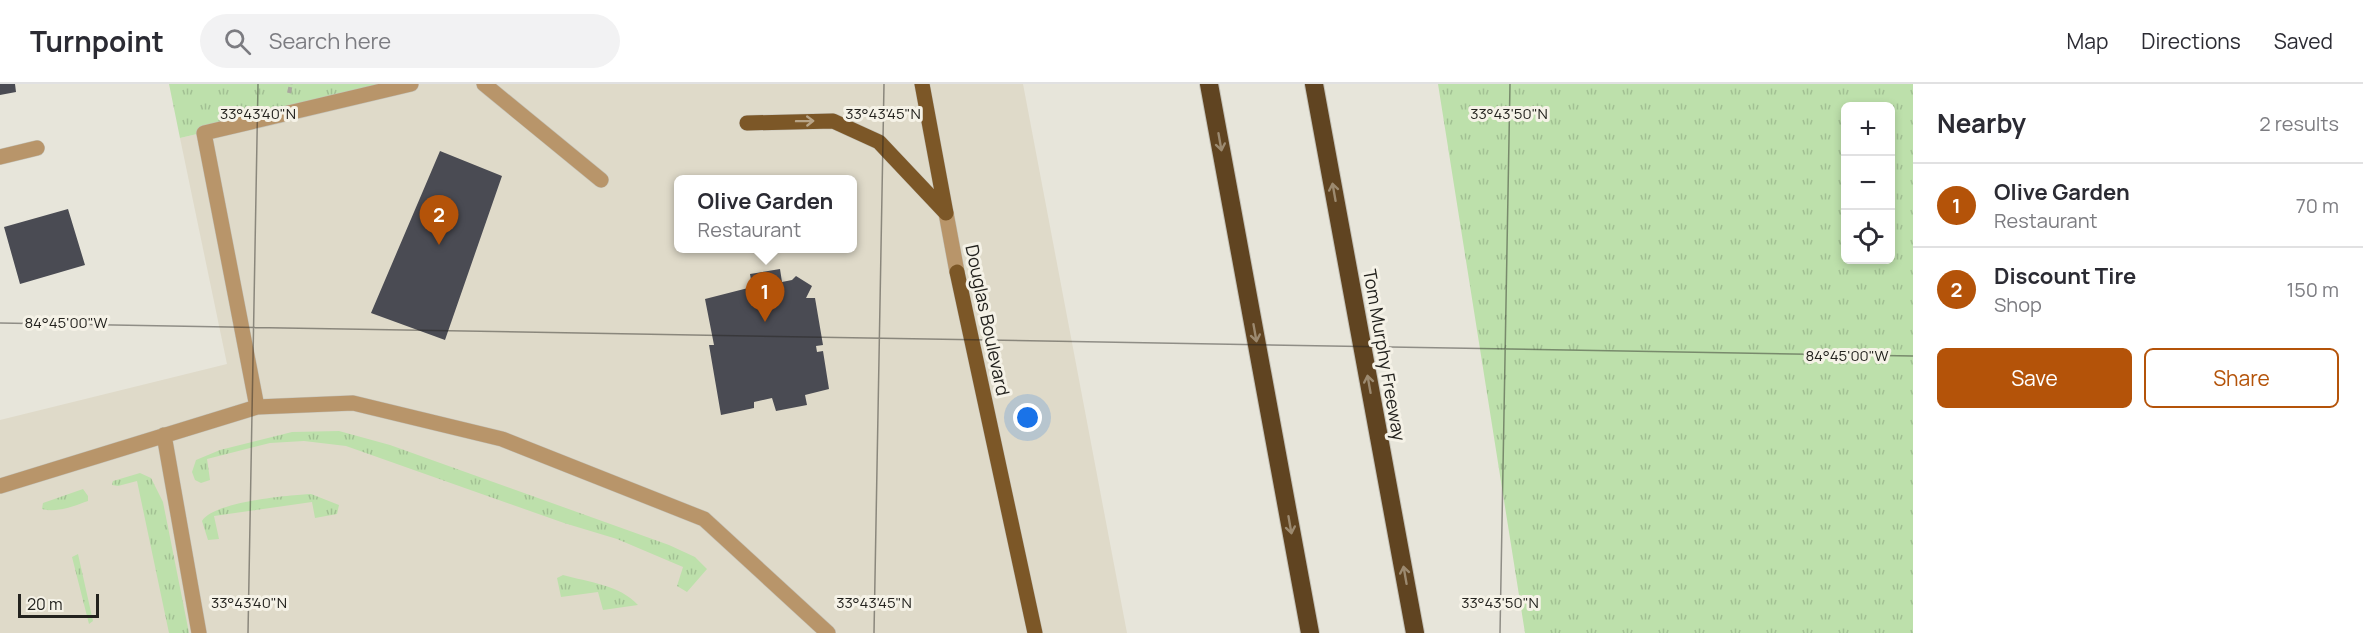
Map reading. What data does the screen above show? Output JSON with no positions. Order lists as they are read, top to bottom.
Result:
{
  "streets": {
    "highway": ["Tom Murphy Freeway"],
    "main road": ["Douglas Boulevard"]
  },
  "scale_bar": "20 m",
  "page": {
    "header": "Turnpoint",
    "search": "Search here",
    "nav": ["Map", "Directions", "Saved"],
    "heading": ["Nearby", "2 results"],
    "map_buttons": ["+", "−"],
    "list": [
      {
        "mark": "1",
        "name": "Olive Garden",
        "note": "Restaurant",
        "value": "70 m"
      },
      {
        "mark": "2",
        "name": "Discount Tire",
        "note": "Shop",
        "value": "150 m"
      }
    ],
    "popup": ["Olive Garden", "Restaurant"],
    "pins": ["2", "1"],
    "buttons": ["Save", "Share"],
    "scale": "20 m"
  },
  "coordinates": [
    "33°43'40\"N",
    "33°43'45\"N",
    "33°43'50\"N",
    "84°45'00\"W"
  ]
}
